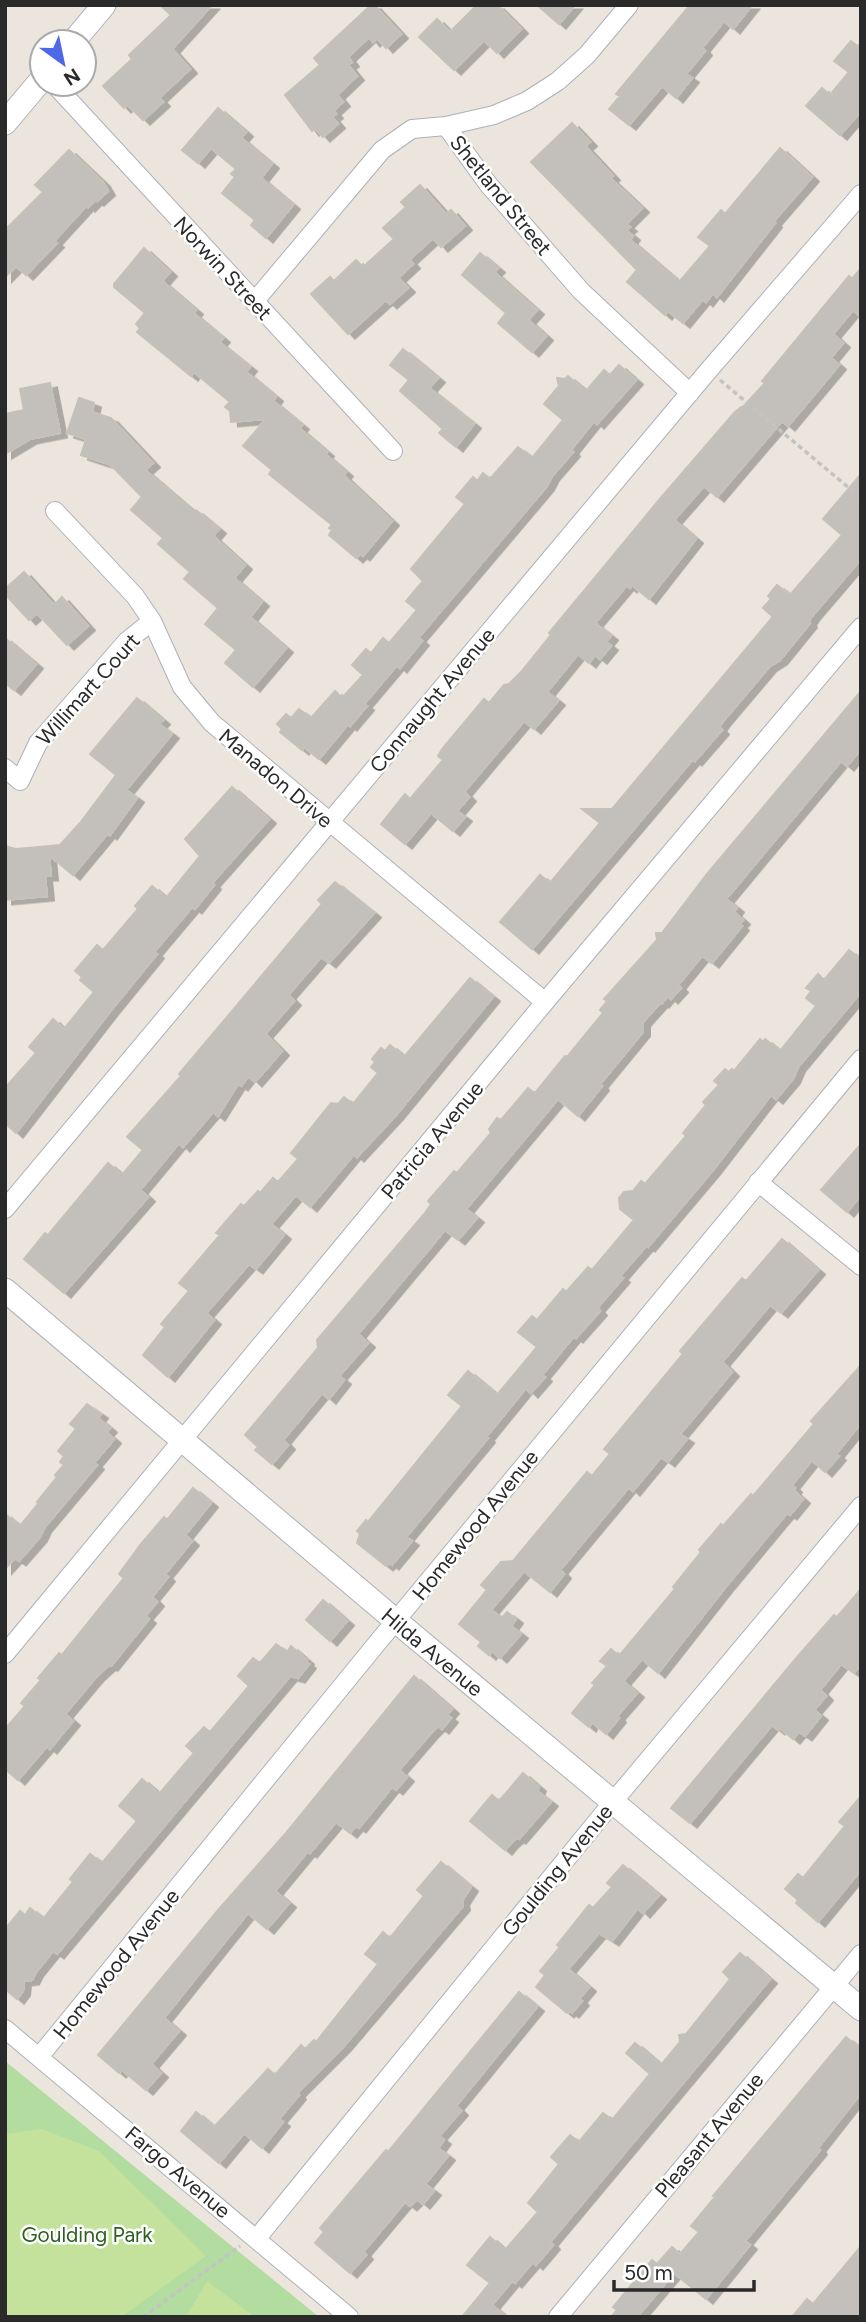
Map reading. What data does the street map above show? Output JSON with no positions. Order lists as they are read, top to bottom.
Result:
{
  "streets": {
    "street": [
      "Shetland Street",
      "Norwin Street",
      "Willimart Court",
      "Connaught Avenue",
      "Manadon Drive",
      "Patricia Avenue",
      "Homewood Avenue",
      "Hilda Avenue",
      "Goulding Avenue",
      "Pleasant Avenue",
      "Fargo Avenue"
    ]
  },
  "crossings": [
    ["Shetland Street", "Norwin Street"],
    ["Shetland Street", "Connaught Avenue"],
    ["Willimart Court", "Manadon Drive"],
    ["Connaught Avenue", "Manadon Drive"],
    ["Manadon Drive", "Patricia Avenue"],
    ["Patricia Avenue", "Hilda Avenue"],
    ["Homewood Avenue", "Hilda Avenue"],
    ["Homewood Avenue", "Fargo Avenue"],
    ["Hilda Avenue", "Goulding Avenue"],
    ["Hilda Avenue", "Pleasant Avenue"],
    ["Goulding Avenue", "Fargo Avenue"]
  ],
  "parks": ["Goulding Park"],
  "scale_bar": "50 m",
  "north": "bottom right"
}
